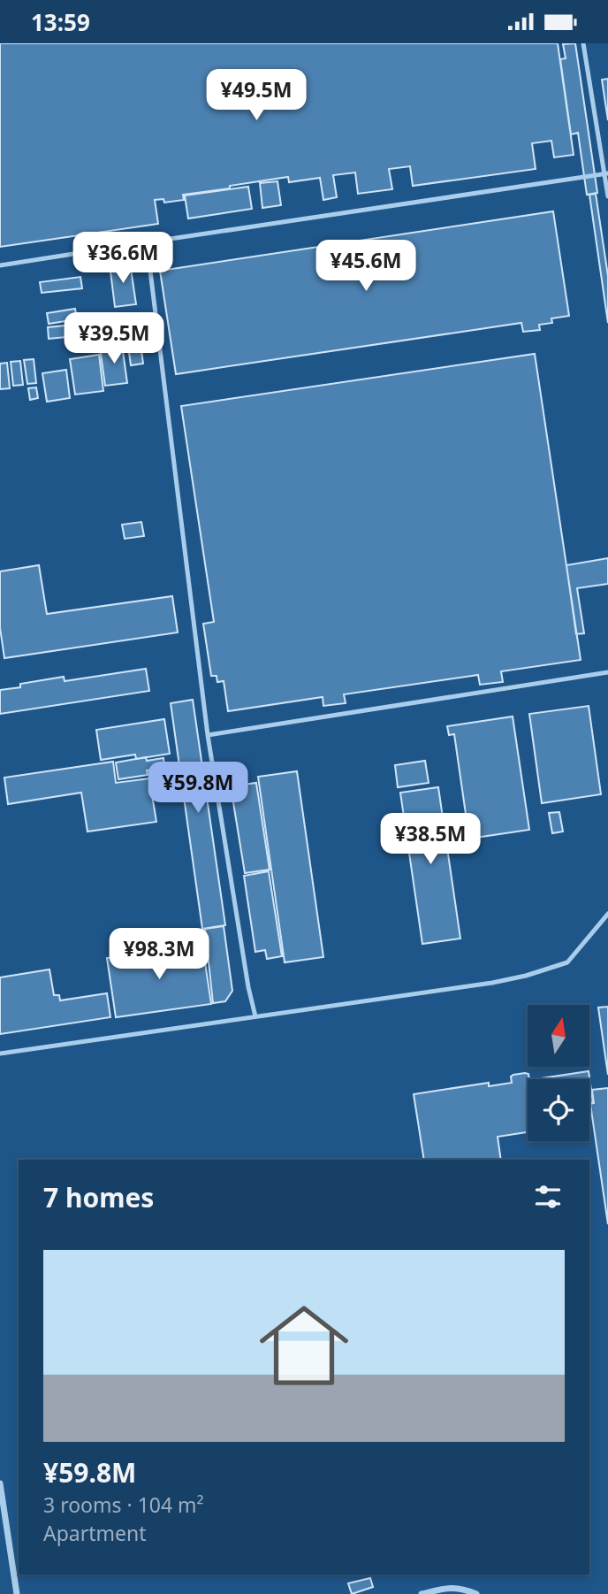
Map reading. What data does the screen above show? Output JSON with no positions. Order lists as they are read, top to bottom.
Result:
{
  "north": "top",
  "page": {
    "status": "13:59",
    "price": [
      "¥49.5M",
      "¥36.6M",
      "¥45.6M",
      "¥39.5M",
      "¥59.8M",
      "¥38.5M",
      "¥98.3M"
    ],
    "heading": "7 homes",
    "list": [
      {
        "name": "¥59.8M",
        "note": "3 rooms · 104 m² · Apartment"
      }
    ]
  }
}
